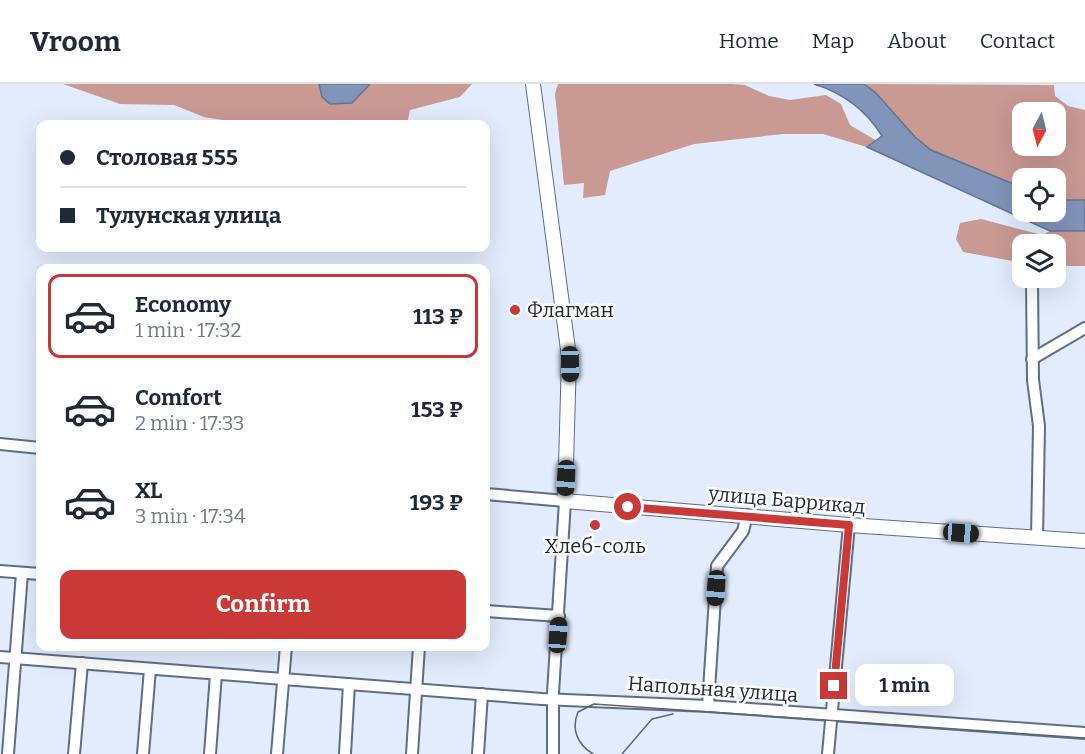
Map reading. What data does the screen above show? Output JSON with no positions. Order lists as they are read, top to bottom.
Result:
{
  "streets": {
    "main road": ["улица Баррикад"],
    "street": ["Напольная улица"]
  },
  "places": ["Флагман", "Хлеб-соль"],
  "north": "bottom",
  "page": {
    "header": "Vroom",
    "nav": [
      "Home",
      "Map",
      "About",
      "Contact"
    ],
    "banner": ["Столовая 555", "Тулунская улица"],
    "list": [
      {
        "name": "Economy",
        "note": "1 min · 17:32",
        "value": "113 ₽"
      },
      {
        "name": "Comfort",
        "note": "2 min · 17:33",
        "value": "153 ₽"
      },
      {
        "name": "XL",
        "note": "3 min · 17:34",
        "value": "193 ₽"
      }
    ],
    "buttons": "Confirm",
    "bubble": "1 min"
  }
}
